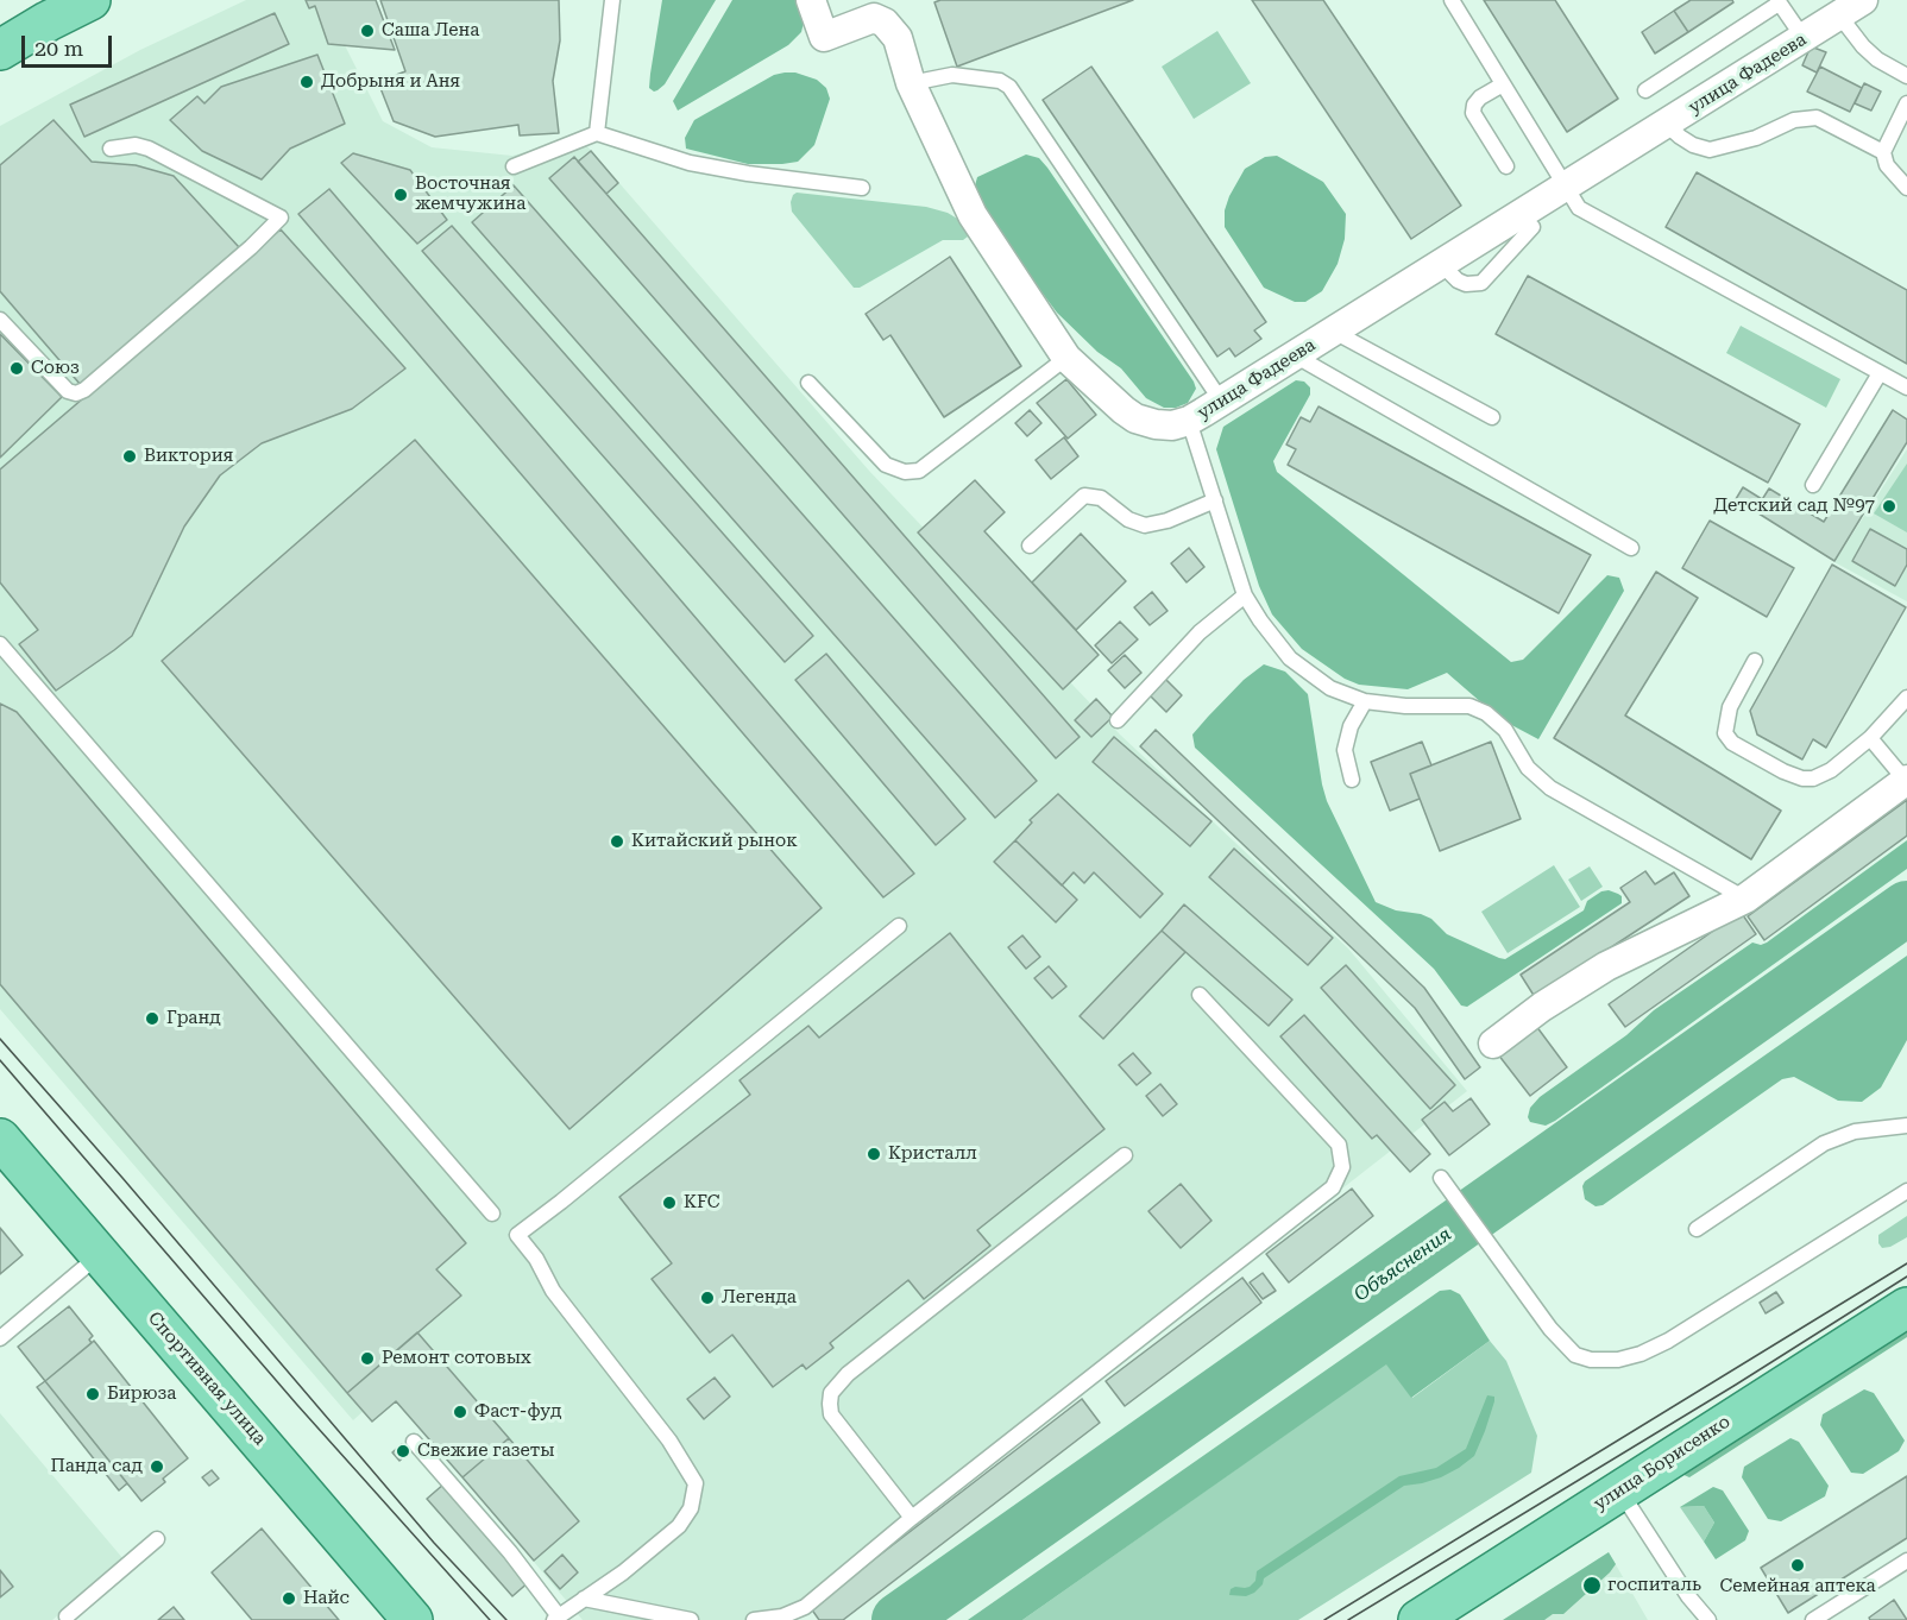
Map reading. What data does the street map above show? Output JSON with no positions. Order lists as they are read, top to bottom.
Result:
{
  "streets": {
    "main road": ["Спортивная улица", "улица Борисенко"],
    "street": ["улица Фадеева"]
  },
  "water": ["Объяснения"],
  "places": [
    "Саша Лена",
    "Добрыня и Аня",
    "Восточная жемчужина",
    "Союз",
    "Виктория",
    "Детский сад №97",
    "Китайский рынок",
    "Гранд",
    "Кристалл",
    "KFC",
    "Легенда",
    "Ремонт сотовых",
    "Бирюза",
    "Фаст-фуд",
    "Свежие газеты",
    "Панда сад",
    "Семейная аптека",
    "госпиталь",
    "Найс"
  ],
  "scale_bar": "20 m"
}
